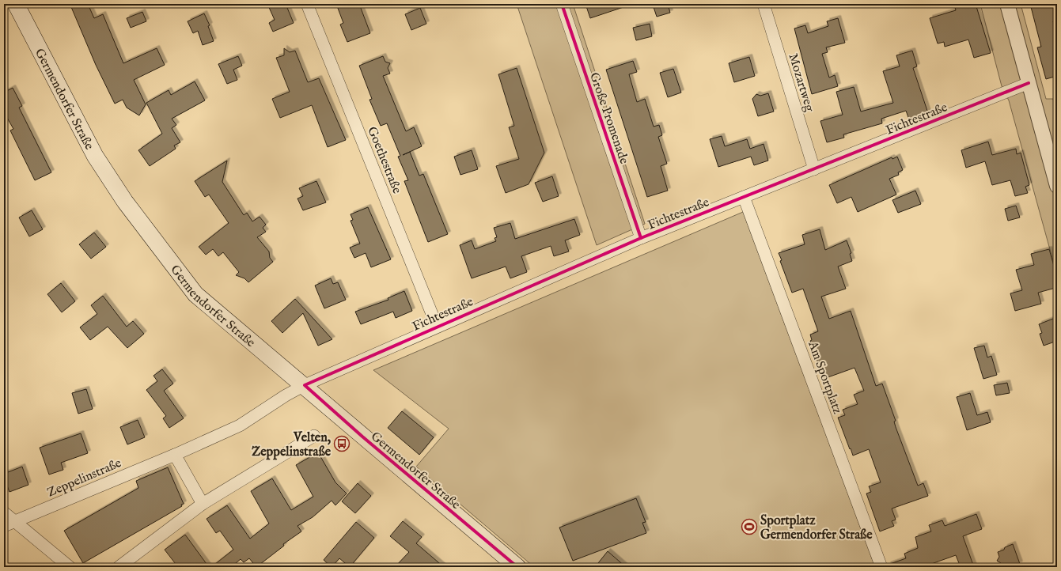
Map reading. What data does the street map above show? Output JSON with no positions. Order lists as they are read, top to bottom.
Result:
{
  "streets": {
    "main road": ["Germendorfer Straße"],
    "street": [
      "Mozartweg",
      "Große Promenade",
      "Fichtestraße",
      "Goethestraße",
      "Am Sportplatz",
      "Zeppelinstraße"
    ]
  },
  "crossings": [
    ["Mozartweg", "Fichtestraße"],
    ["Germendorfer Straße", "Fichtestraße"],
    ["Germendorfer Straße", "Zeppelinstraße"],
    ["Große Promenade", "Fichtestraße"],
    ["Fichtestraße", "Goethestraße"],
    ["Fichtestraße", "Am Sportplatz"],
    ["Fichtestraße", "Zeppelinstraße"]
  ],
  "places": {
    "bus stop": ["Velten, Zeppelinstraße"],
    "sports": ["Sportplatz Germendorfer Straße"]
  }
}
